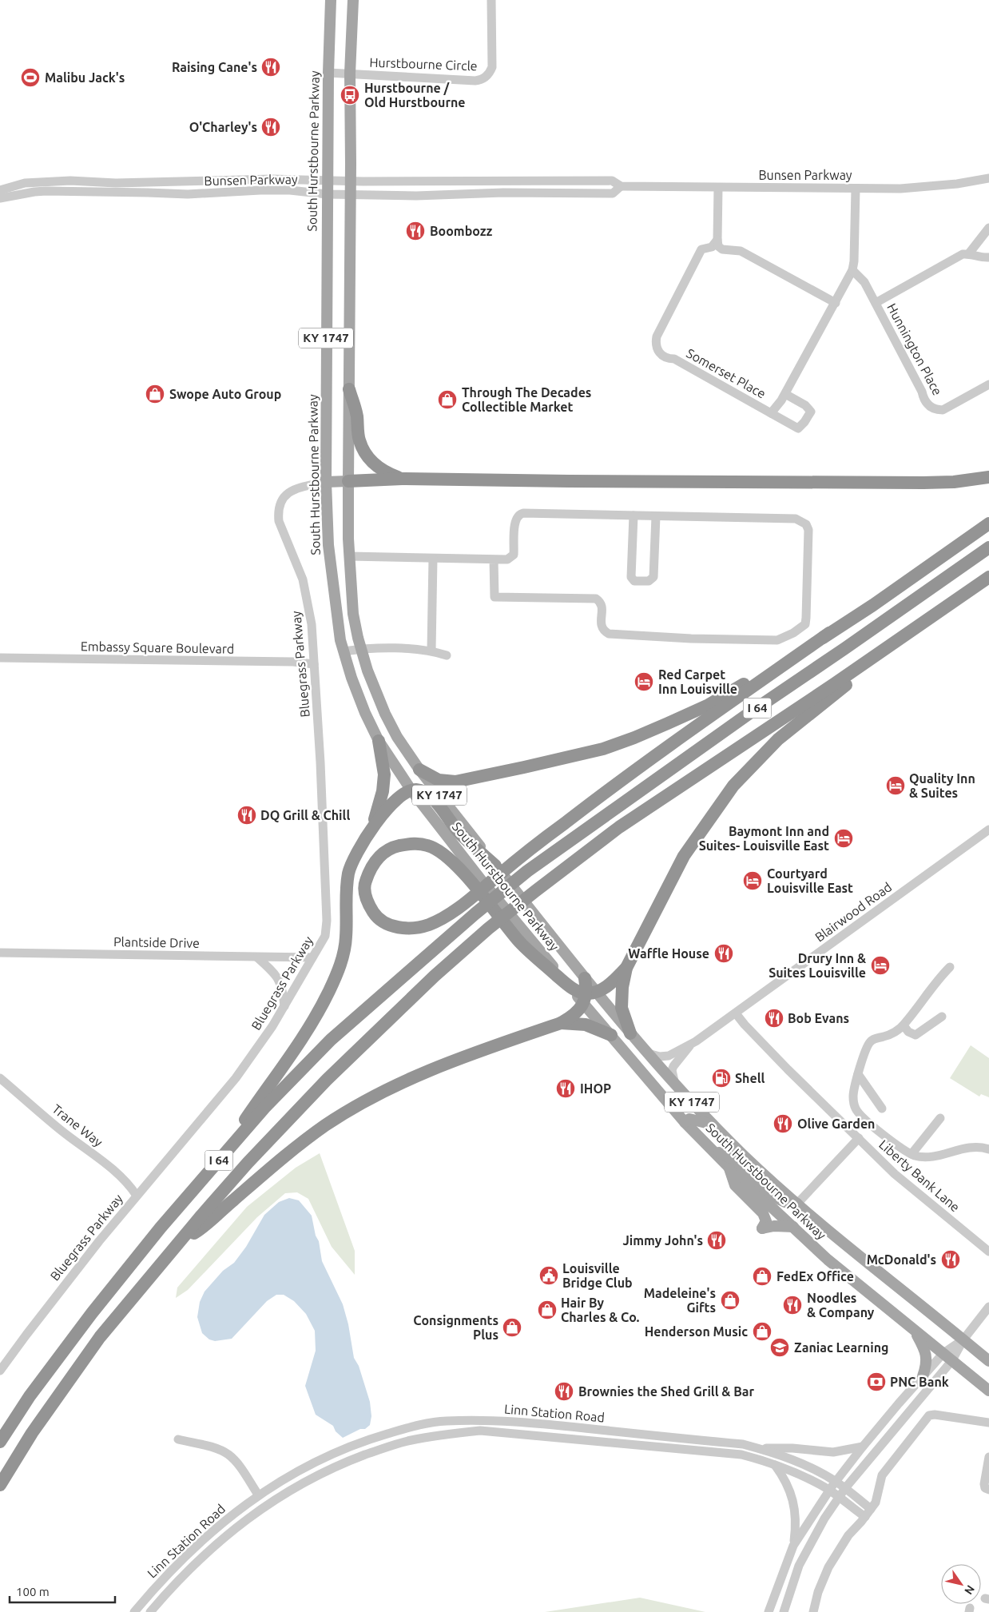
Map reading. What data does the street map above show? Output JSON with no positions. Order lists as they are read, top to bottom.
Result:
{
  "streets": {
    "highway": ["I 64"],
    "main road": ["South Hurstbourne Parkway", "KY 1747"],
    "street": [
      "Hurstbourne Circle",
      "Bunsen Parkway",
      "Hunnington Place",
      "Somerset Place",
      "Embassy Square Boulevard",
      "Bluegrass Parkway",
      "Blairwood Road",
      "Plantside Drive",
      "Trane Way",
      "Liberty Bank Lane",
      "Linn Station Road"
    ]
  },
  "crossings": [
    ["Hurstbourne Circle", "South Hurstbourne Parkway"],
    ["South Hurstbourne Parkway", "Bunsen Parkway"],
    ["South Hurstbourne Parkway", "Bluegrass Parkway"],
    ["South Hurstbourne Parkway", "Blairwood Road"],
    ["Bunsen Parkway", "Somerset Place"],
    ["Hunnington Place", "Somerset Place"],
    ["Embassy Square Boulevard", "Bluegrass Parkway"],
    ["Bluegrass Parkway", "Plantside Drive"],
    ["Bluegrass Parkway", "Trane Way"],
    ["Blairwood Road", "Liberty Bank Lane"]
  ],
  "places": {
    "restaurant": [
      "Raising Cane's",
      "O'Charley's",
      "Boombozz",
      "DQ Grill & Chill",
      "Waffle House",
      "Bob Evans",
      "IHOP",
      "Olive Garden",
      "Jimmy John's",
      "McDonald's",
      "Noodles & Company",
      "Brownies the Shed Grill & Bar"
    ],
    "sports": ["Malibu Jack's"],
    "bus stop": ["Hurstbourne / Old Hurstbourne"],
    "shop": [
      "Swope Auto Group",
      "Through The Decades Collectible Market",
      "FedEx Office",
      "Madeleine's Gifts",
      "Hair By Charles & Co.",
      "Consignments Plus",
      "Henderson Music"
    ],
    "hotel": [
      "Red Carpet Inn Louisville",
      "Quality Inn & Suites",
      "Baymont Inn and Suites- Louisville East",
      "Courtyard Louisville East",
      "Drury Inn & Suites Louisville"
    ],
    "fuel station": ["Shell"],
    "public building": ["Louisville Bridge Club"],
    "school or university": ["Zaniac Learning"],
    "bank": ["PNC Bank"]
  },
  "scale_bar": "100 m",
  "north": "bottom right"
}
